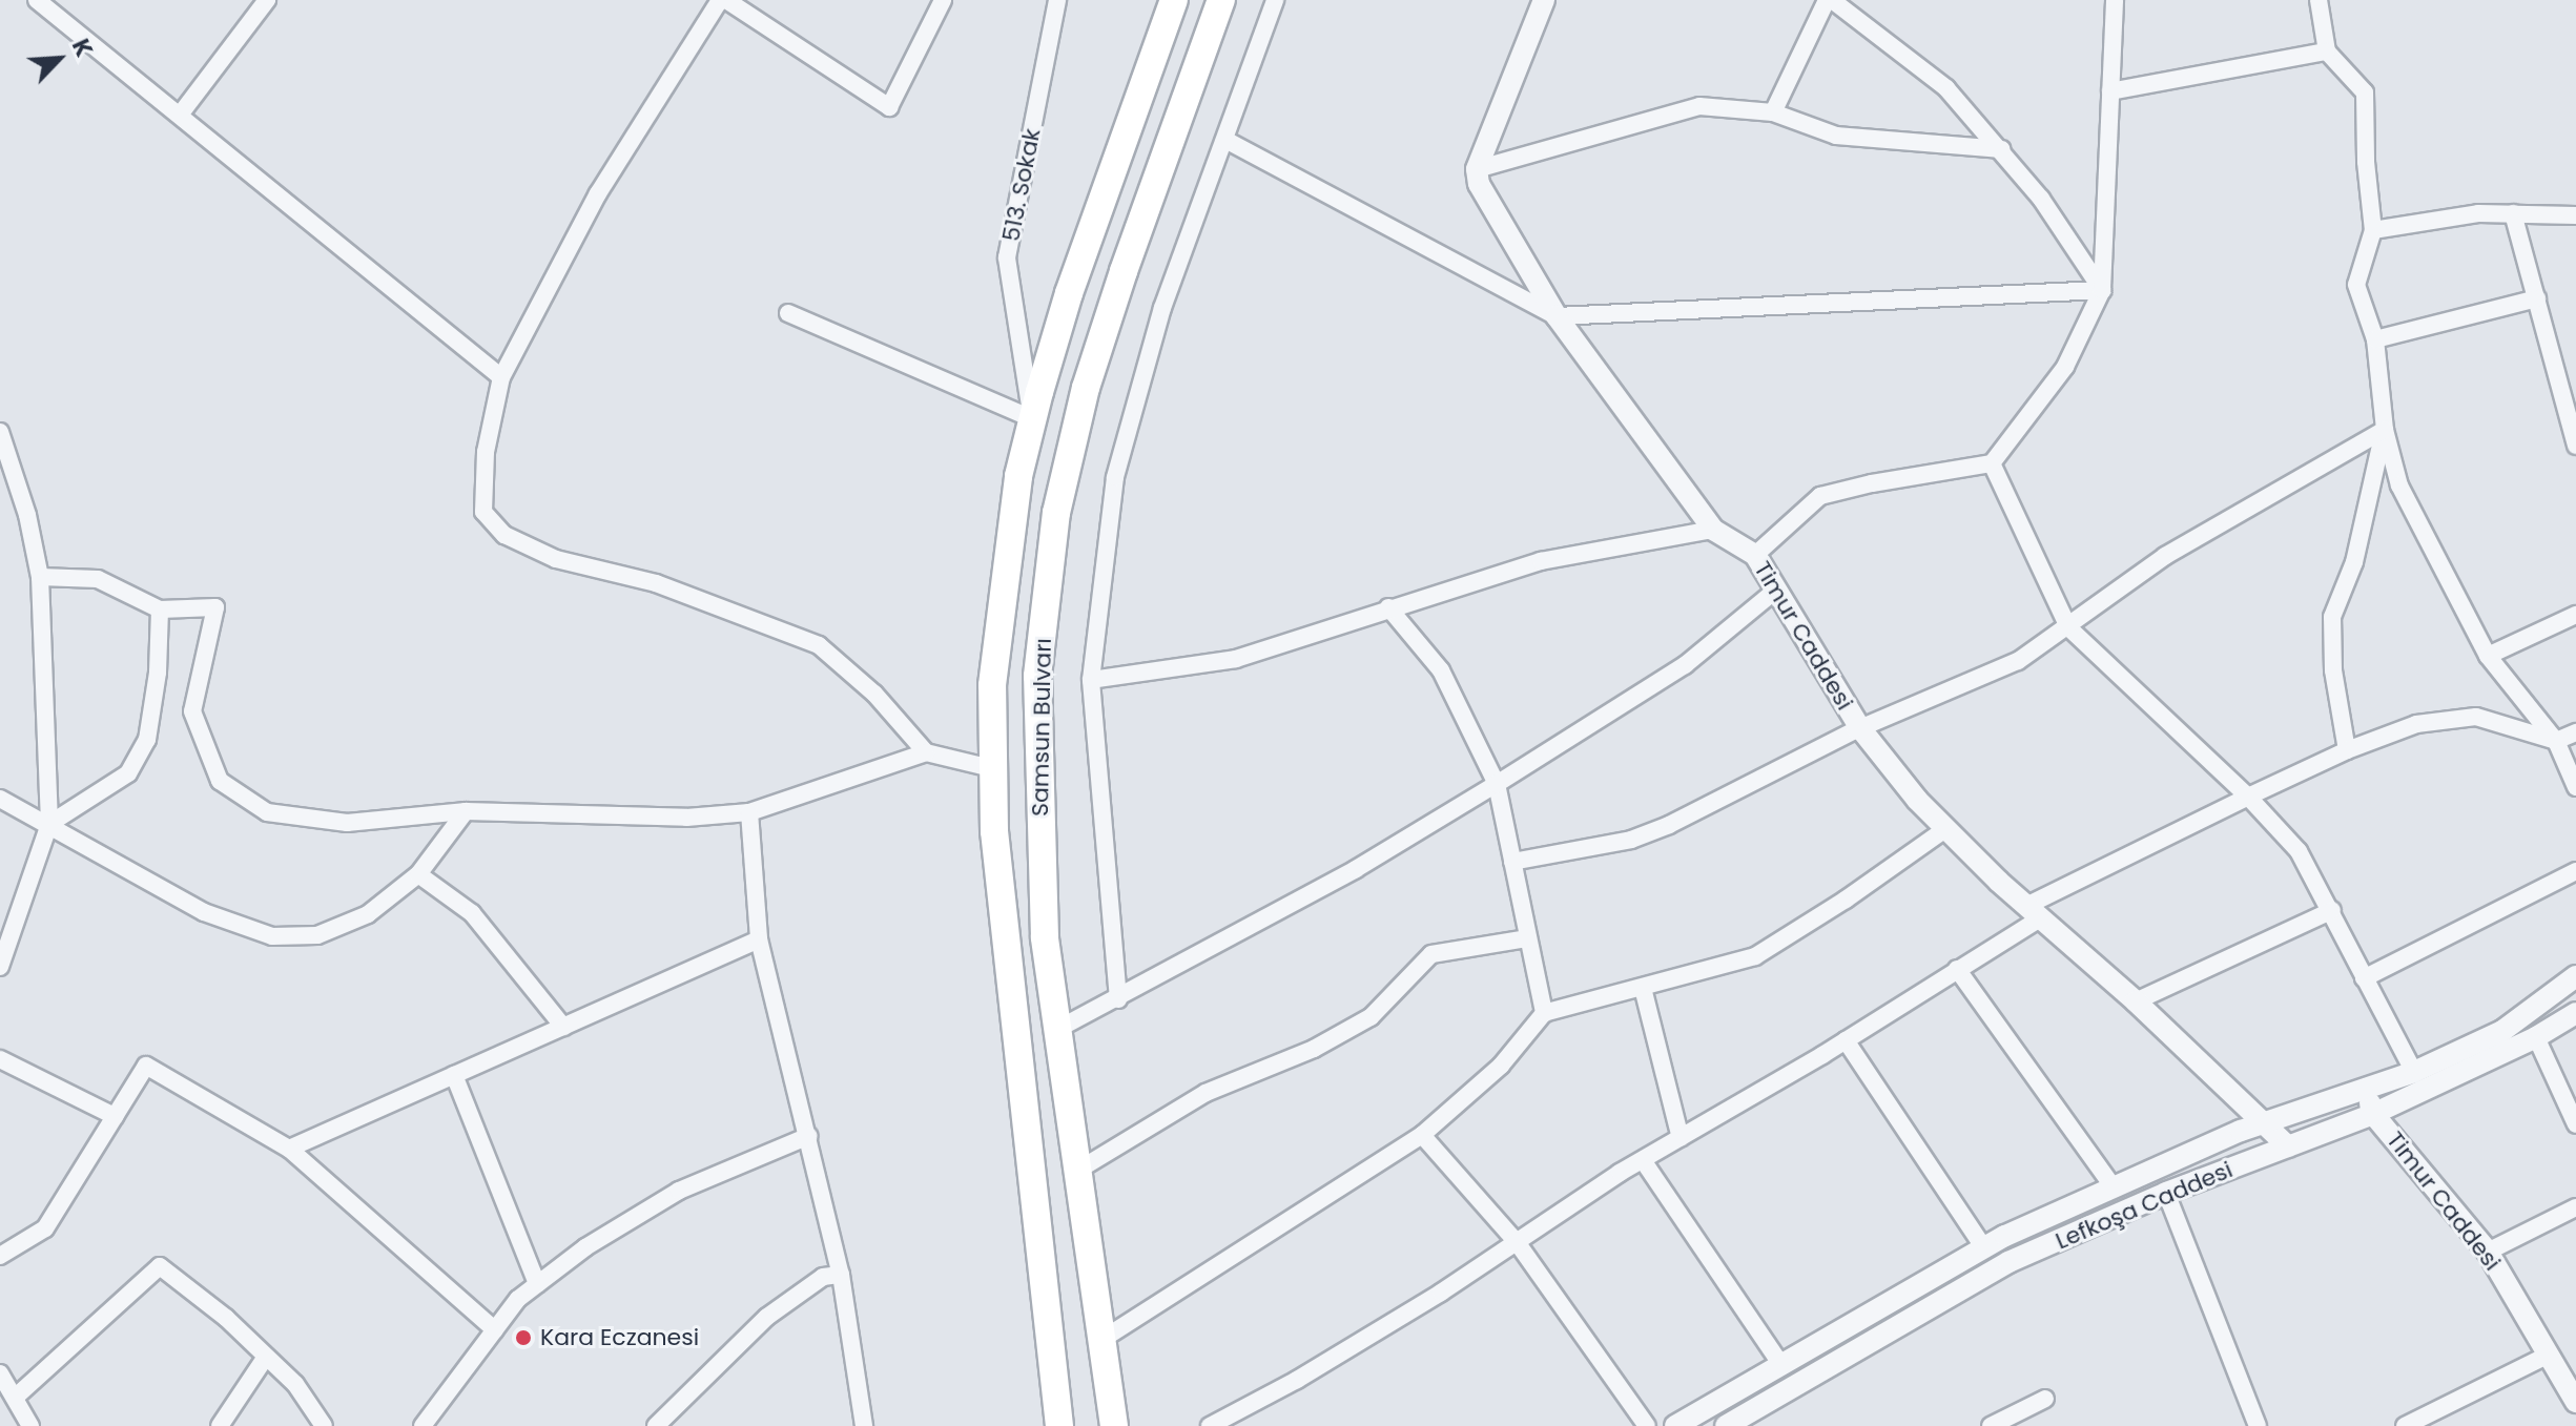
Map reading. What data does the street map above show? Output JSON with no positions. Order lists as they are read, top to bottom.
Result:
{
  "streets": {
    "main road": ["Samsun Bulvarı"],
    "street": ["513. Sokak", "Timur Caddesi", "Lefkoşa Caddesi"]
  },
  "crossings": [
    ["Timur Caddesi", "Lefkoşa Caddesi"]
  ],
  "places": ["Kara Eczanesi"],
  "north": "top right"
}
